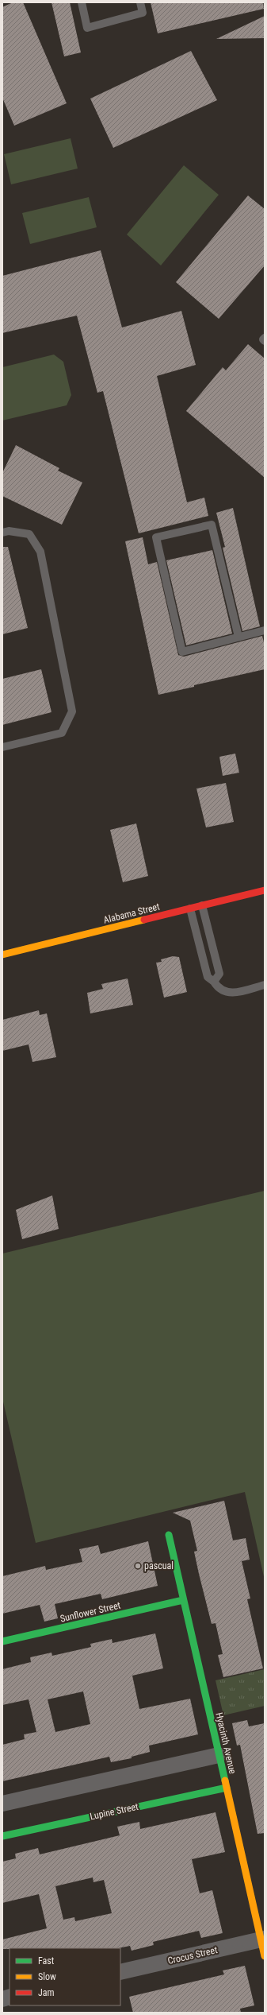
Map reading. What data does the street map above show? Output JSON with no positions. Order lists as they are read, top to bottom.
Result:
{
  "streets": {
    "street": [
      "Alabama Street",
      "Sunflower Street",
      "Hyacinth Avenue",
      "Lupine Street",
      "Crocus Street"
    ]
  },
  "crossings": [
    ["Sunflower Street", "Hyacinth Avenue"],
    ["Hyacinth Avenue", "Lupine Street"],
    ["Hyacinth Avenue", "Crocus Street"]
  ],
  "places": ["pascual"],
  "legend": ["Fast", "Slow", "Jam"]
}
